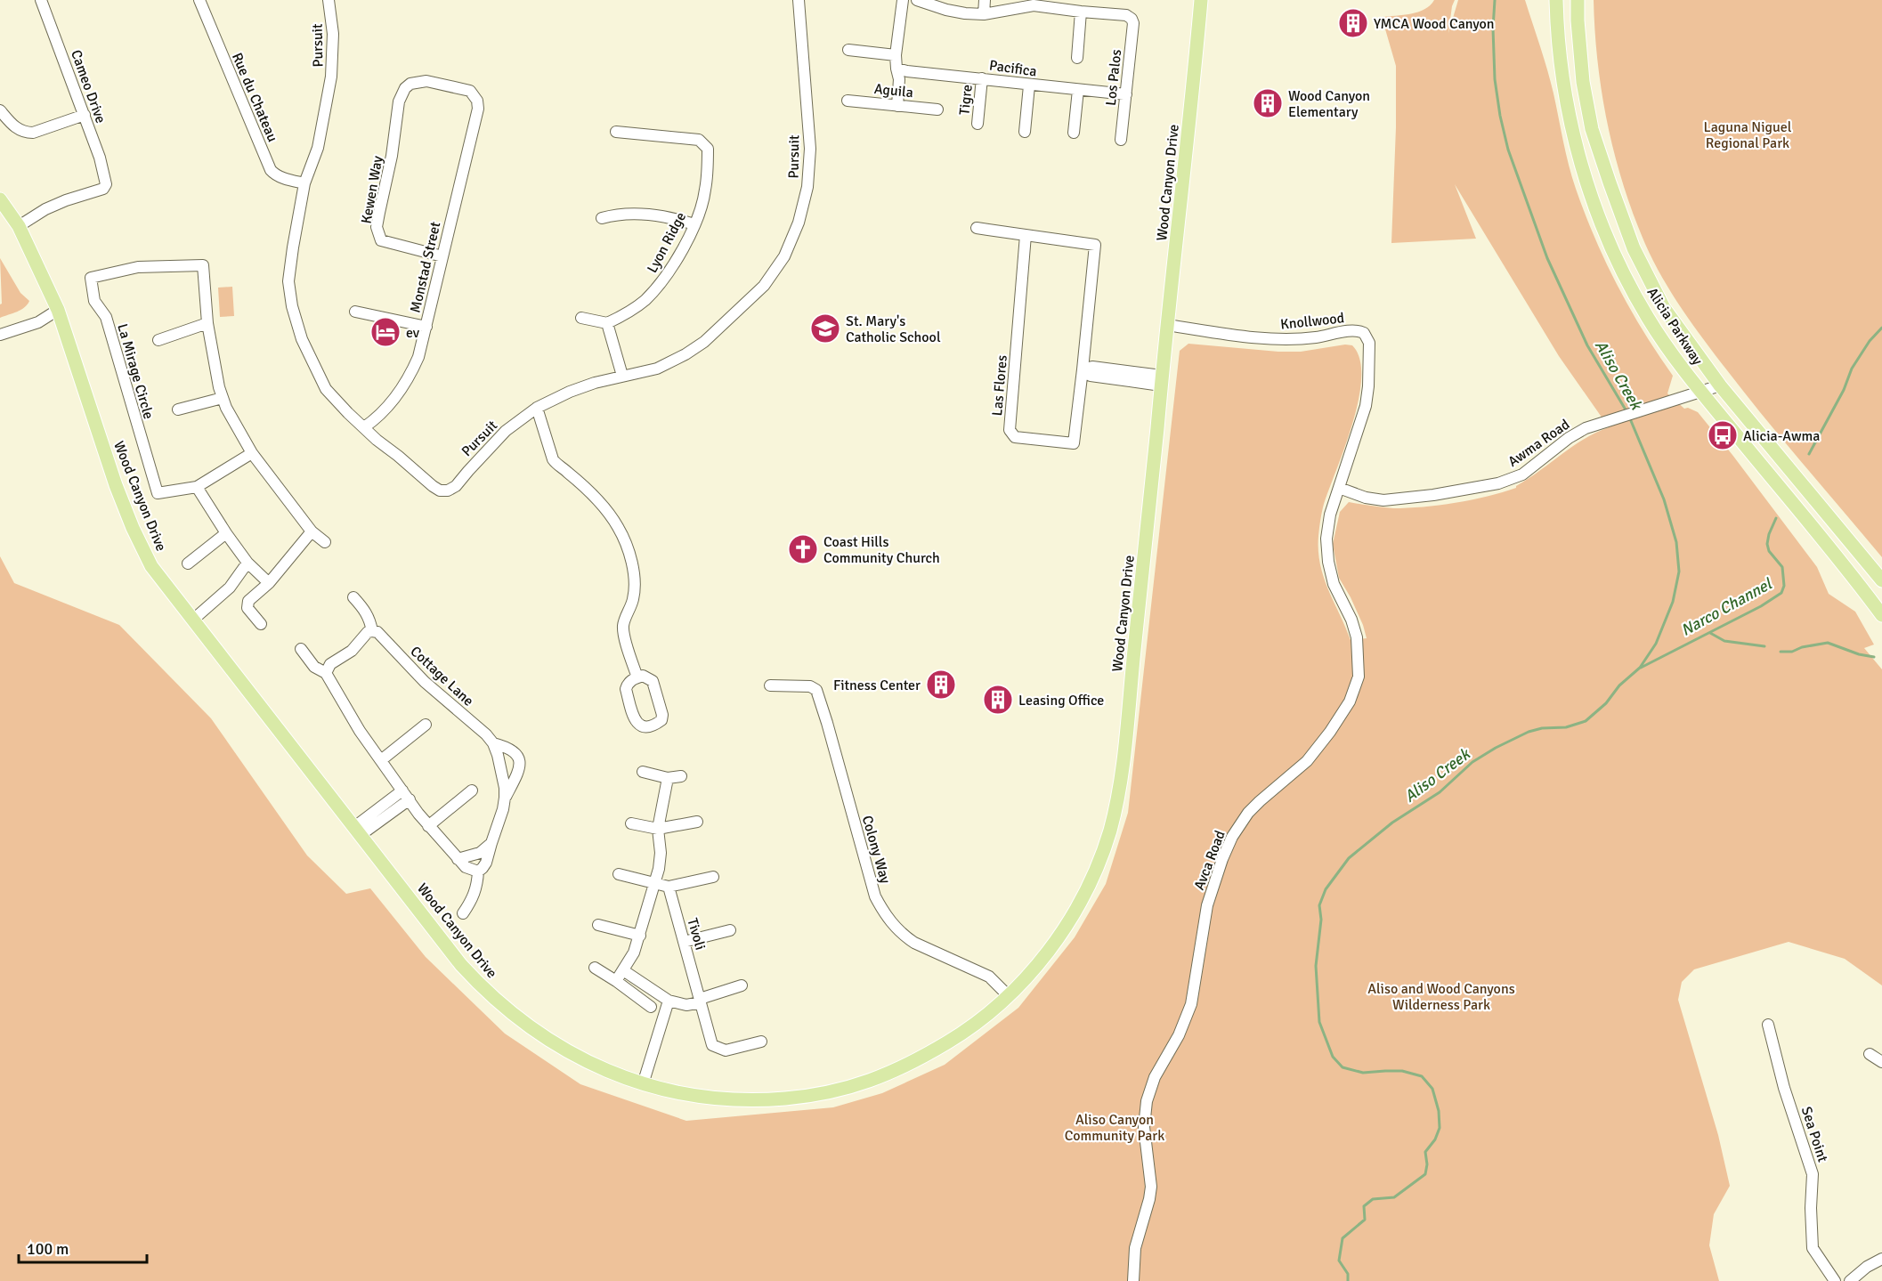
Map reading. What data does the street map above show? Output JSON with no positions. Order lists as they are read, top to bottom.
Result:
{
  "streets": {
    "main road": ["Wood Canyon Drive", "Alicia Parkway"],
    "street": [
      "Pursuit",
      "Pacifica",
      "Los Palos",
      "Cameo Drive",
      "Aguila",
      "Rue du Chateau",
      "Tigre",
      "Kewen Way",
      "Lyon Ridge",
      "Monstad Street",
      "Knollwood",
      "La Mirage Circle",
      "Las Flores",
      "Awma Road",
      "Cottage Lane",
      "Colony Way",
      "Avca Road",
      "Tivoli",
      "Sea Point"
    ]
  },
  "crossings": [
    ["Pursuit", "Rue du Chateau"],
    ["Pursuit", "Monstad Street"],
    ["Pacifica", "Los Palos"],
    ["Pacifica", "Tigre"],
    ["Cameo Drive", "Wood Canyon Drive"],
    ["Wood Canyon Drive", "Knollwood"],
    ["Wood Canyon Drive", "Colony Way"],
    ["Kewen Way", "Monstad Street"],
    ["Knollwood", "Awma Road"],
    ["Knollwood", "Avca Road"],
    ["Alicia Parkway", "Awma Road"],
    ["Awma Road", "Avca Road"]
  ],
  "water": ["Aliso Creek", "Narco Channel"],
  "parks": ["Laguna Niguel Regional Park", "Aliso and Wood Canyons Wilderness Park", "Aliso Canyon Community Park"],
  "places": {
    "building": [
      "YMCA Wood Canyon",
      "Wood Canyon Elementary",
      "Fitness Center",
      "Leasing Office"
    ],
    "school or university": ["St. Mary's Catholic School"],
    "hotel": ["ev"],
    "bus stop": ["Alicia-Awma"],
    "church": ["Coast Hills Community Church"]
  },
  "scale_bar": "100 m"
}
